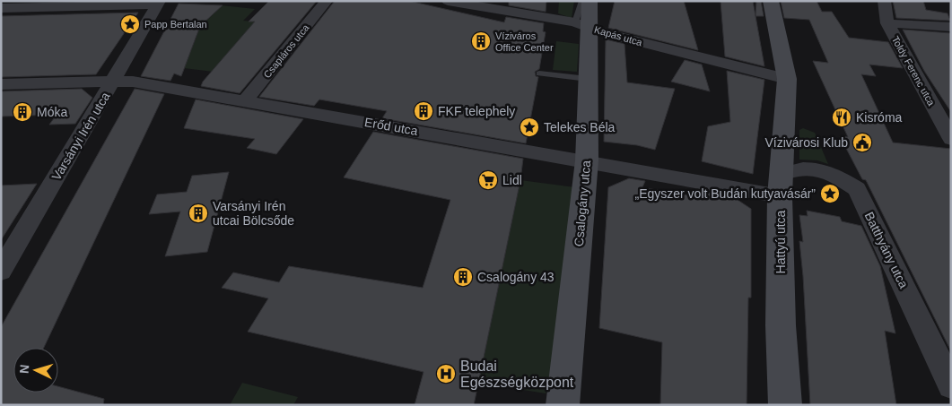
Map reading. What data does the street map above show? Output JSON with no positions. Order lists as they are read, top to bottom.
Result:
{
  "streets": {
    "street": [
      "Kapás utca",
      "Csapláros utca",
      "Toldy Ferenc utca",
      "Erőd utca",
      "Varsányi Irén utca",
      "Csalogány utca",
      "Hattyú utca",
      "Batthyány utca"
    ]
  },
  "crossings": [
    ["Kapás utca", "Csalogány utca"],
    ["Kapás utca", "Hattyú utca"],
    ["Csapláros utca", "Erőd utca"],
    ["Erőd utca", "Varsányi Irén utca"],
    ["Erőd utca", "Csalogány utca"],
    ["Erőd utca", "Hattyú utca"],
    ["Erőd utca", "Batthyány utca"],
    ["Hattyú utca", "Batthyány utca"]
  ],
  "places": {
    "place": ["Papp Bertalan", "Telekes Béla", "„Egyszer volt Budán kutyavásár”"],
    "building": [
      "Víziváros Office Center",
      "FKF telephely",
      "Móka",
      "Varsányi Irén utcai Bölcsőde",
      "Csalogány 43"
    ],
    "restaurant": ["Kisróma"],
    "public building": ["Vízivárosi Klub"],
    "supermarket": ["Lidl"],
    "hospital": ["Budai Egészségközpont"]
  },
  "north": "left"
}
